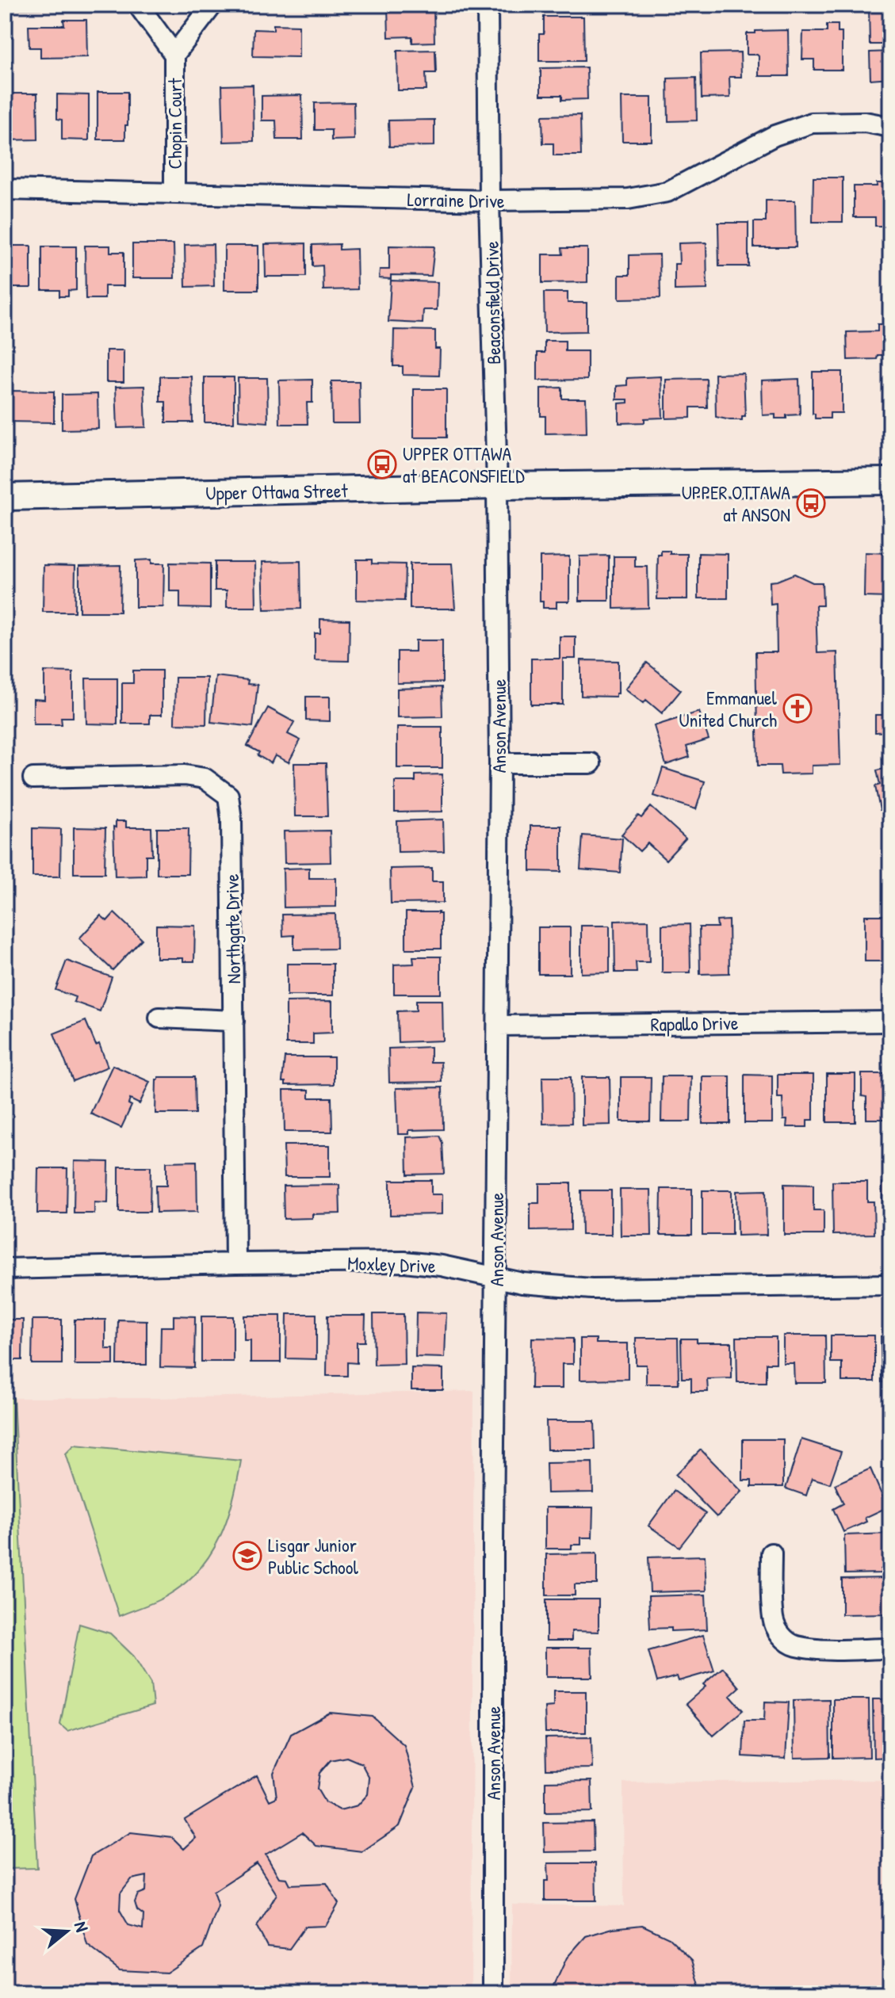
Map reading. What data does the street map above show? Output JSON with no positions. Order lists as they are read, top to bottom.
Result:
{
  "streets": {
    "main road": ["Upper Ottawa Street"],
    "street": [
      "Chopin Court",
      "Lorraine Drive",
      "Beaconsfield Drive",
      "Anson Avenue",
      "Northgate Drive",
      "Rapallo Drive",
      "Moxley Drive"
    ]
  },
  "crossings": [
    ["Chopin Court", "Lorraine Drive"],
    ["Lorraine Drive", "Beaconsfield Drive"],
    ["Beaconsfield Drive", "Upper Ottawa Street"],
    ["Beaconsfield Drive", "Anson Avenue"],
    ["Upper Ottawa Street", "Anson Avenue"],
    ["Anson Avenue", "Rapallo Drive"],
    ["Anson Avenue", "Moxley Drive"],
    ["Northgate Drive", "Moxley Drive"]
  ],
  "places": {
    "bus stop": ["UPPER OTTAWA at BEACONSFIELD", "UPPER OTTAWA at ANSON"],
    "church": ["Emmanuel United Church"],
    "school or university": ["Lisgar Junior Public School"]
  },
  "north": "right"
}
